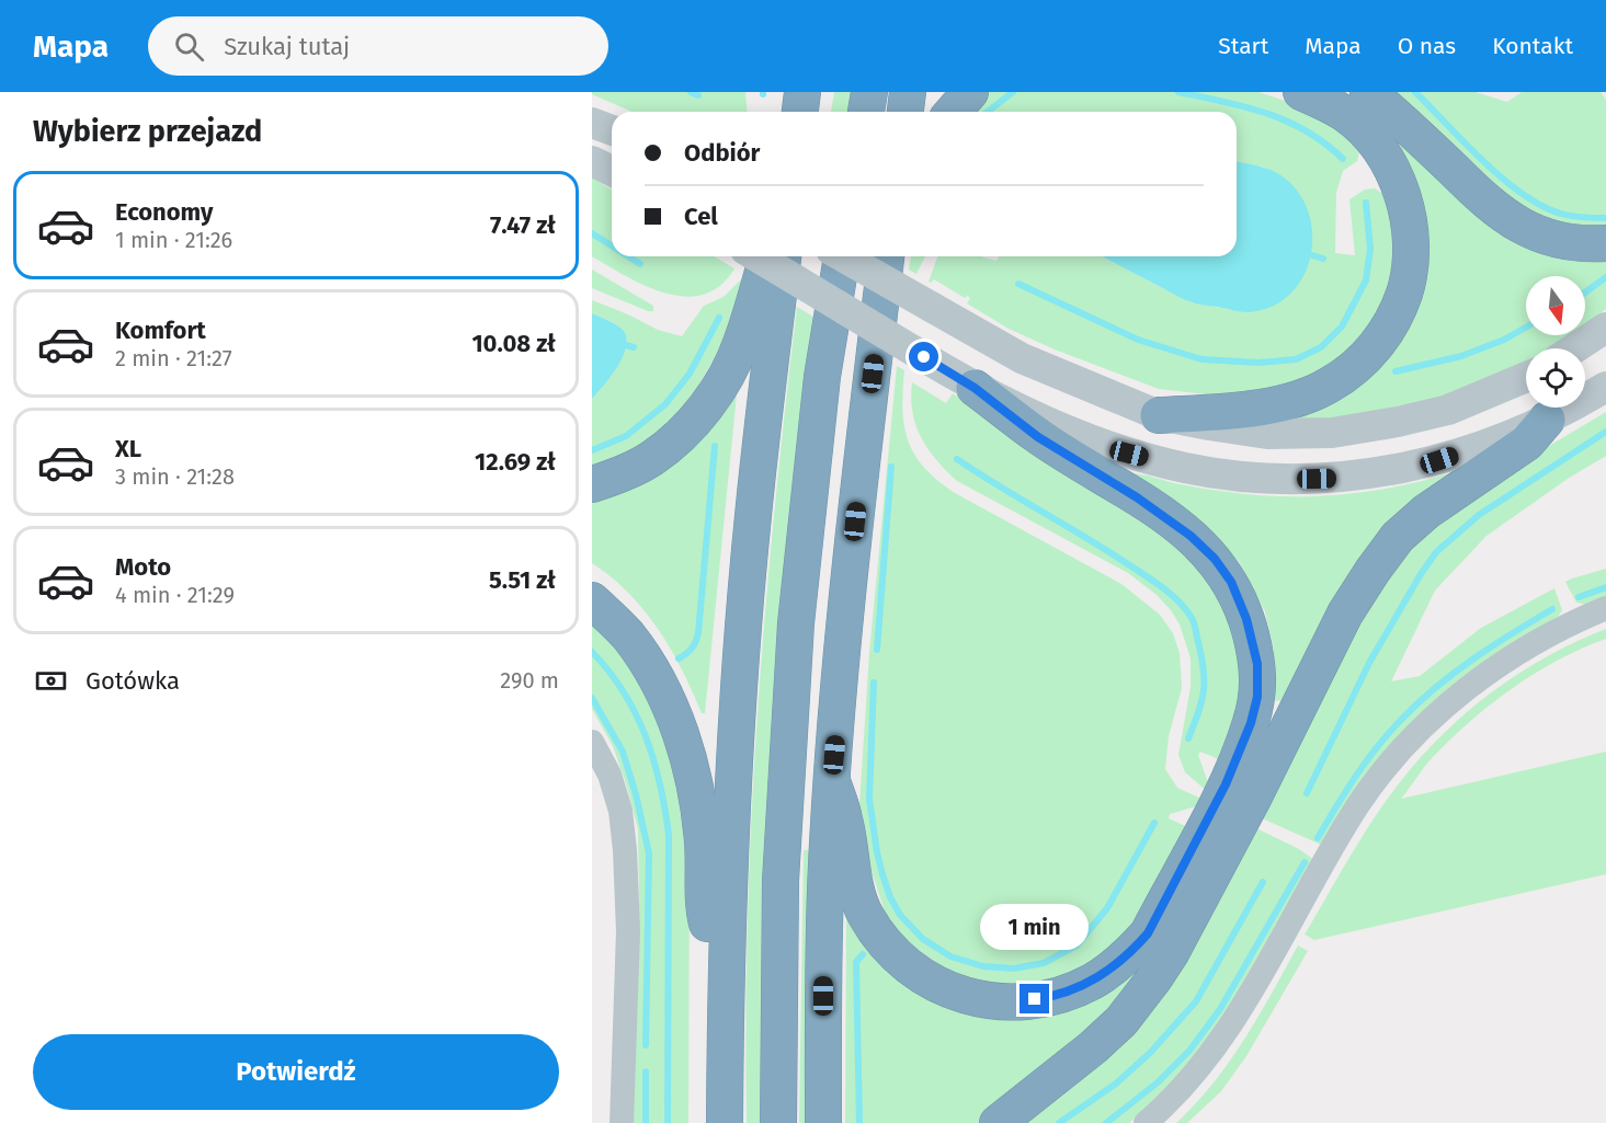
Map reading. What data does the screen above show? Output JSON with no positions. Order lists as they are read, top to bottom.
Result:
{
  "north": "bottom",
  "page": {
    "header": "Mapa",
    "search": "Szukaj tutaj",
    "nav": [
      "Start",
      "Mapa",
      "O nas",
      "Kontakt"
    ],
    "heading": "Wybierz przejazd",
    "banner": ["Odbiór", "Cel"],
    "list": [
      {
        "name": "Economy",
        "note": "1 min · 21:26",
        "value": "7.47 zł"
      },
      {
        "name": "Komfort",
        "note": "2 min · 21:27",
        "value": "10.08 zł"
      },
      {
        "name": "XL",
        "note": "3 min · 21:28",
        "value": "12.69 zł"
      },
      {
        "name": "Moto",
        "note": "4 min · 21:29",
        "value": "5.51 zł"
      }
    ],
    "pay": ["Gotówka", "290 m"],
    "bubble": "1 min",
    "buttons": "Potwierdź"
  }
}
